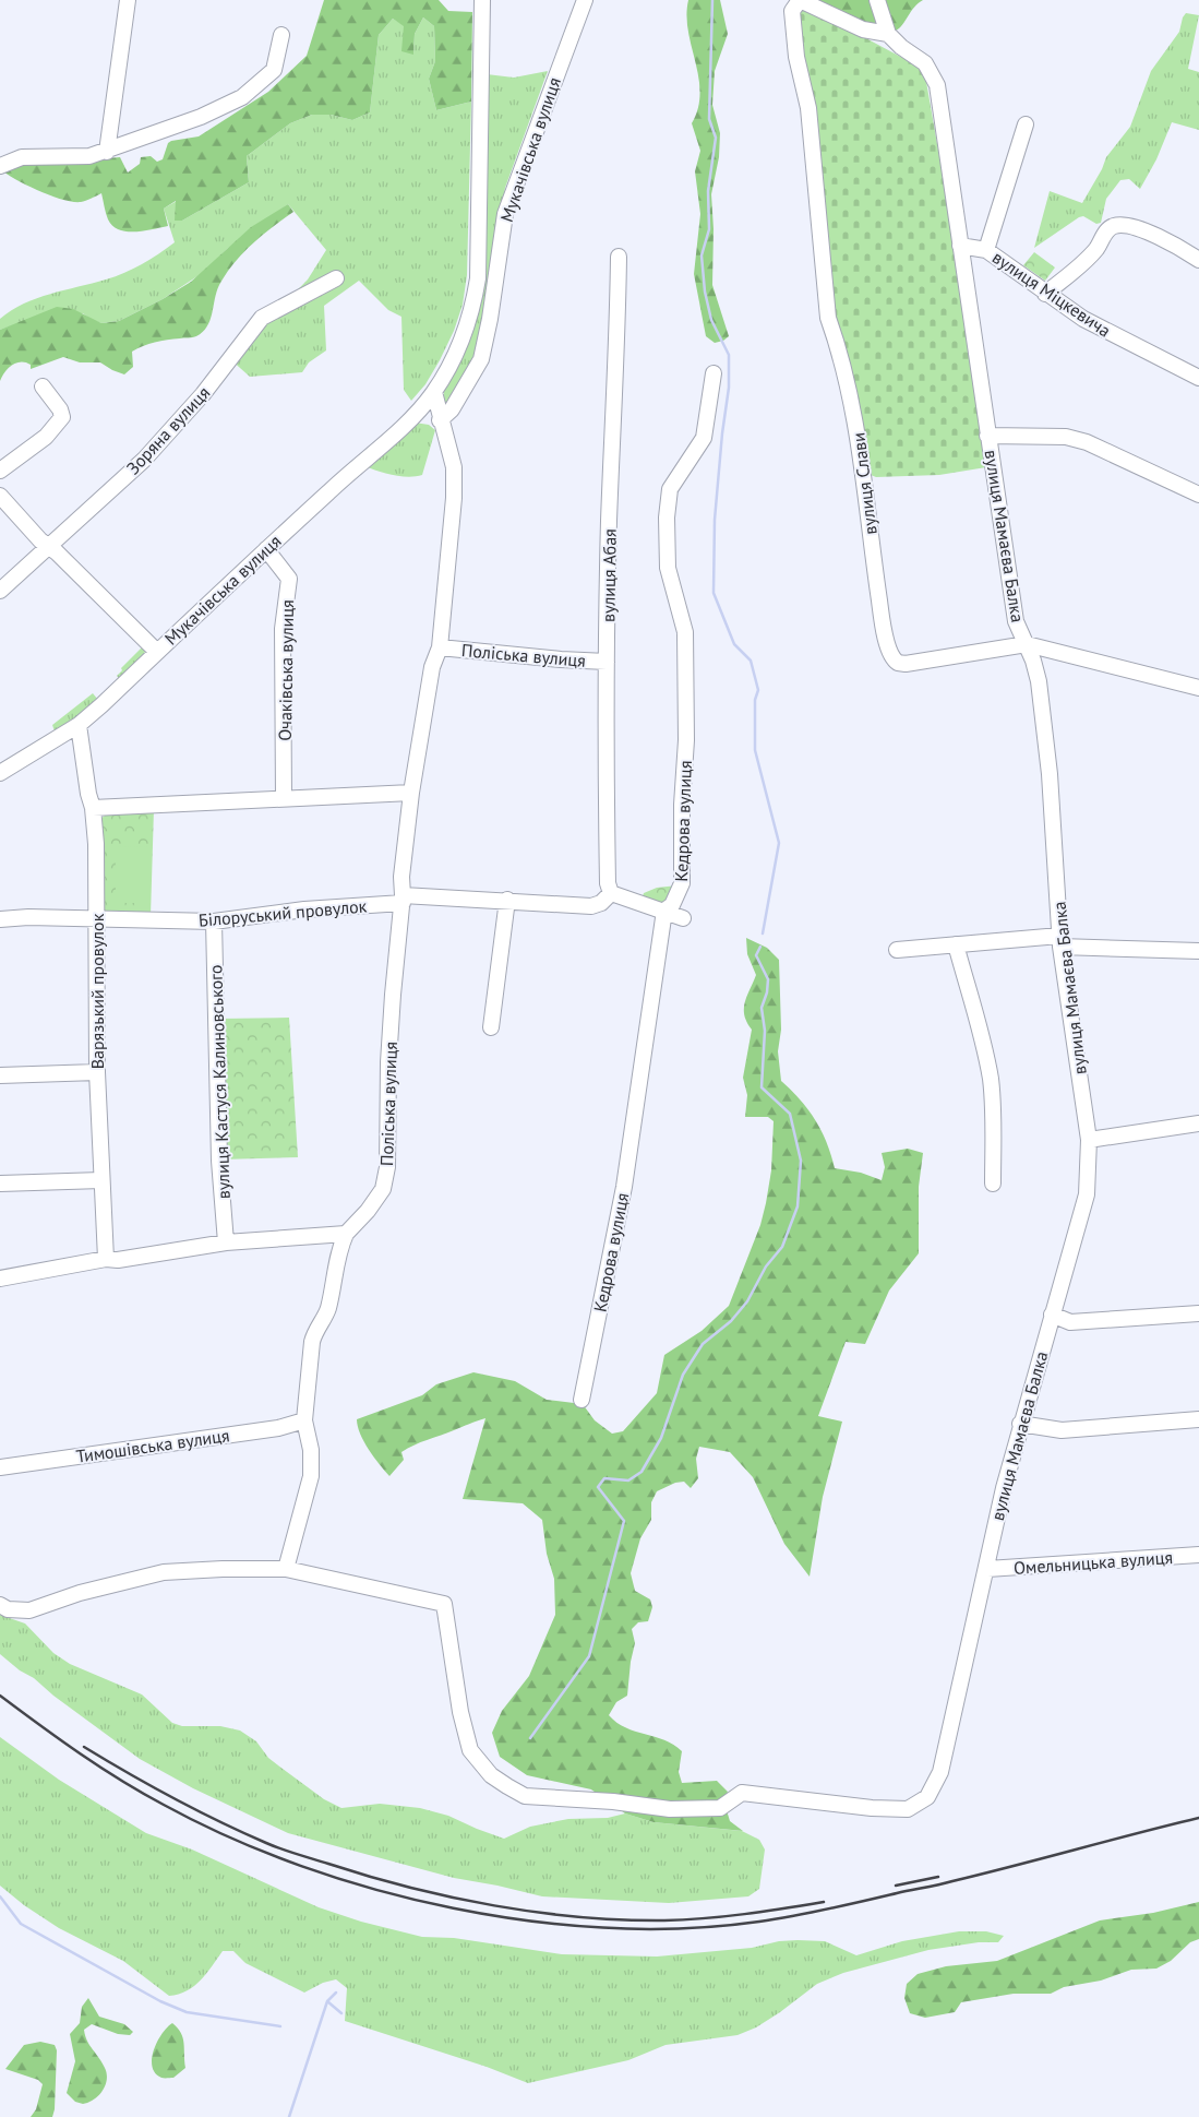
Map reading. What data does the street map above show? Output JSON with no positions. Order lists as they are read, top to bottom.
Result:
{
  "streets": {
    "street": [
      "Мукачівська вулиця",
      "вулиця Міцкевича",
      "Зоряна вулиця",
      "вулиця Слави",
      "вулиця Мамаєва Балка",
      "вулиця Абая",
      "Поліська вулиця",
      "Очаківська вулиця",
      "Кедрова вулиця",
      "Білоруський провулок",
      "Варязький провулок",
      "вулиця Кастуся Калиновського",
      "Тимошівська вулиця",
      "Омельницька вулиця"
    ]
  },
  "crossings": [
    ["Мукачівська вулиця", "Поліська вулиця"],
    ["Мукачівська вулиця", "Очаківська вулиця"],
    ["Мукачівська вулиця", "Варязький провулок"],
    ["вулиця Міцкевича", "вулиця Мамаєва Балка"],
    ["вулиця Слави", "вулиця Мамаєва Балка"],
    ["вулиця Мамаєва Балка", "Омельницька вулиця"],
    ["вулиця Абая", "Поліська вулиця"],
    ["вулиця Абая", "Білоруський провулок"],
    ["Поліська вулиця", "Білоруський провулок"],
    ["Білоруський провулок", "Варязький провулок"],
    ["Білоруський провулок", "вулиця Кастуся Калиновського"]
  ]
}
